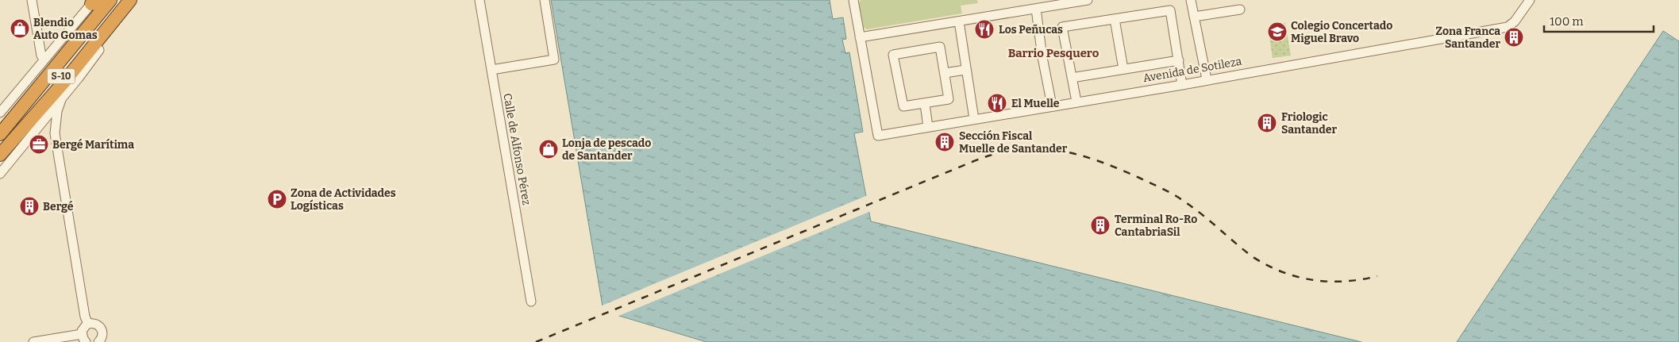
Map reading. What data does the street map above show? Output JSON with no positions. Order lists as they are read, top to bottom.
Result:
{
  "streets": {
    "highway": ["S-10"],
    "street": ["Avenida de Sotileza", "Calle de Alfonso Pérez"]
  },
  "districts": ["Barrio Pesquero"],
  "places": {
    "shop": ["Blendio Auto Gomas", "Lonja de pescado de Santander"],
    "restaurant": ["Los Peñucas", "El Muelle"],
    "school or university": ["Colegio Concertado Miguel Bravo"],
    "building": [
      "Zona Franca Santander",
      "Friologic Santander",
      "Sección Fiscal Muelle de Santander",
      "Bergé",
      "Terminal Ro-Ro CantabriaSil"
    ],
    "office": ["Bergé Marítima"],
    "parking": ["Zona de Actividades Logísticas"]
  },
  "scale_bar": "100 m"
}
